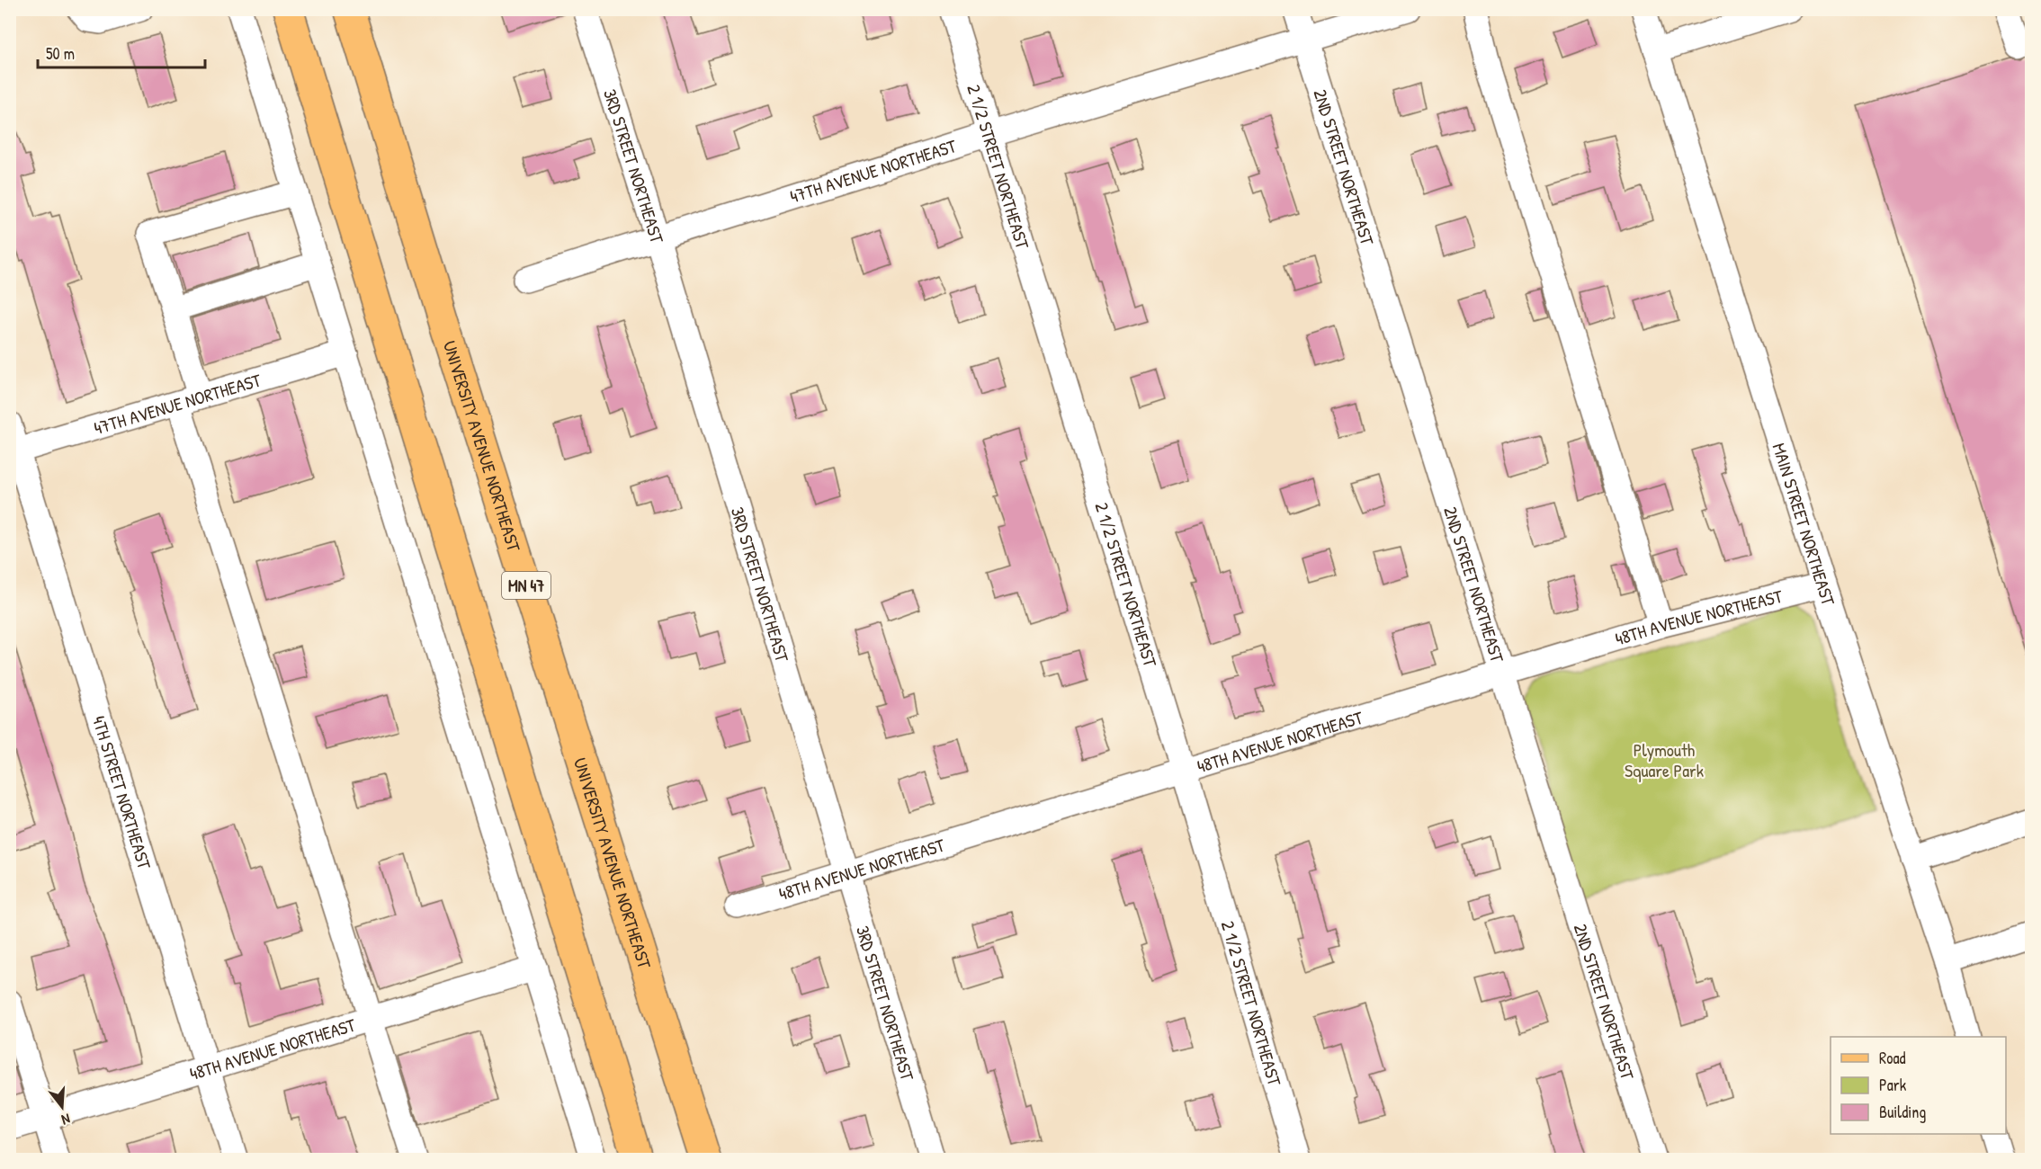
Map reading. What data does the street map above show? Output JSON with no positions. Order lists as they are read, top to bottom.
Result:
{
  "streets": {
    "main road": ["UNIVERSITY AVENUE NORTHEAST", "MN 47"],
    "street": [
      "3RD STREET NORTHEAST",
      "2 1/2 STREET NORTHEAST",
      "2ND STREET NORTHEAST",
      "47TH AVENUE NORTHEAST",
      "MAIN STREET NORTHEAST",
      "48TH AVENUE NORTHEAST",
      "4TH STREET NORTHEAST"
    ]
  },
  "crossings": [
    ["3RD STREET NORTHEAST", "47TH AVENUE NORTHEAST"],
    ["3RD STREET NORTHEAST", "48TH AVENUE NORTHEAST"],
    ["2 1/2 STREET NORTHEAST", "47TH AVENUE NORTHEAST"],
    ["2 1/2 STREET NORTHEAST", "48TH AVENUE NORTHEAST"],
    ["2ND STREET NORTHEAST", "47TH AVENUE NORTHEAST"],
    ["2ND STREET NORTHEAST", "48TH AVENUE NORTHEAST"],
    ["47TH AVENUE NORTHEAST", "4TH STREET NORTHEAST"],
    ["MAIN STREET NORTHEAST", "48TH AVENUE NORTHEAST"],
    ["48TH AVENUE NORTHEAST", "4TH STREET NORTHEAST"]
  ],
  "parks": ["Plymouth Square Park"],
  "legend": ["Road", "Park", "Building"],
  "scale_bar": "50 m",
  "north": "bottom"
}
